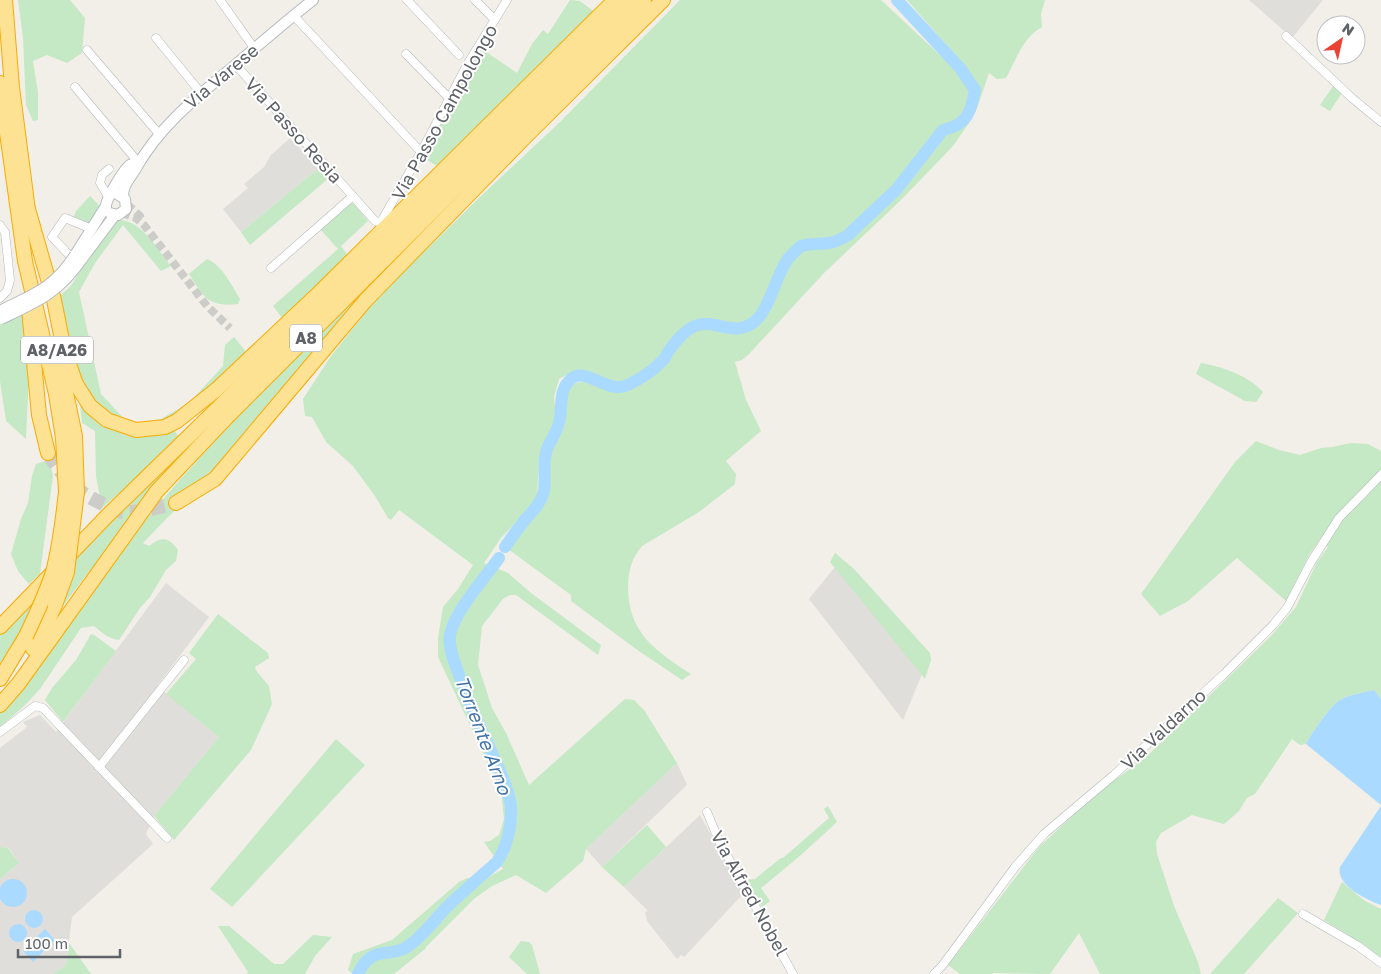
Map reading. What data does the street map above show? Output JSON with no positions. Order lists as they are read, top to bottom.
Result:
{
  "streets": {
    "highway": ["A8", "A8/A26"],
    "main road": ["Via Varese"],
    "street": [
      "Via Passo Campolongo",
      "Via Passo Resia",
      "Via Valdarno",
      "Via Alfred Nobel"
    ]
  },
  "crossings": [
    ["Via Varese", "Via Passo Resia"],
    ["Via Passo Campolongo", "Via Passo Resia"]
  ],
  "water": ["Torrente Arno"],
  "scale_bar": "100 m",
  "north": "top right"
}
